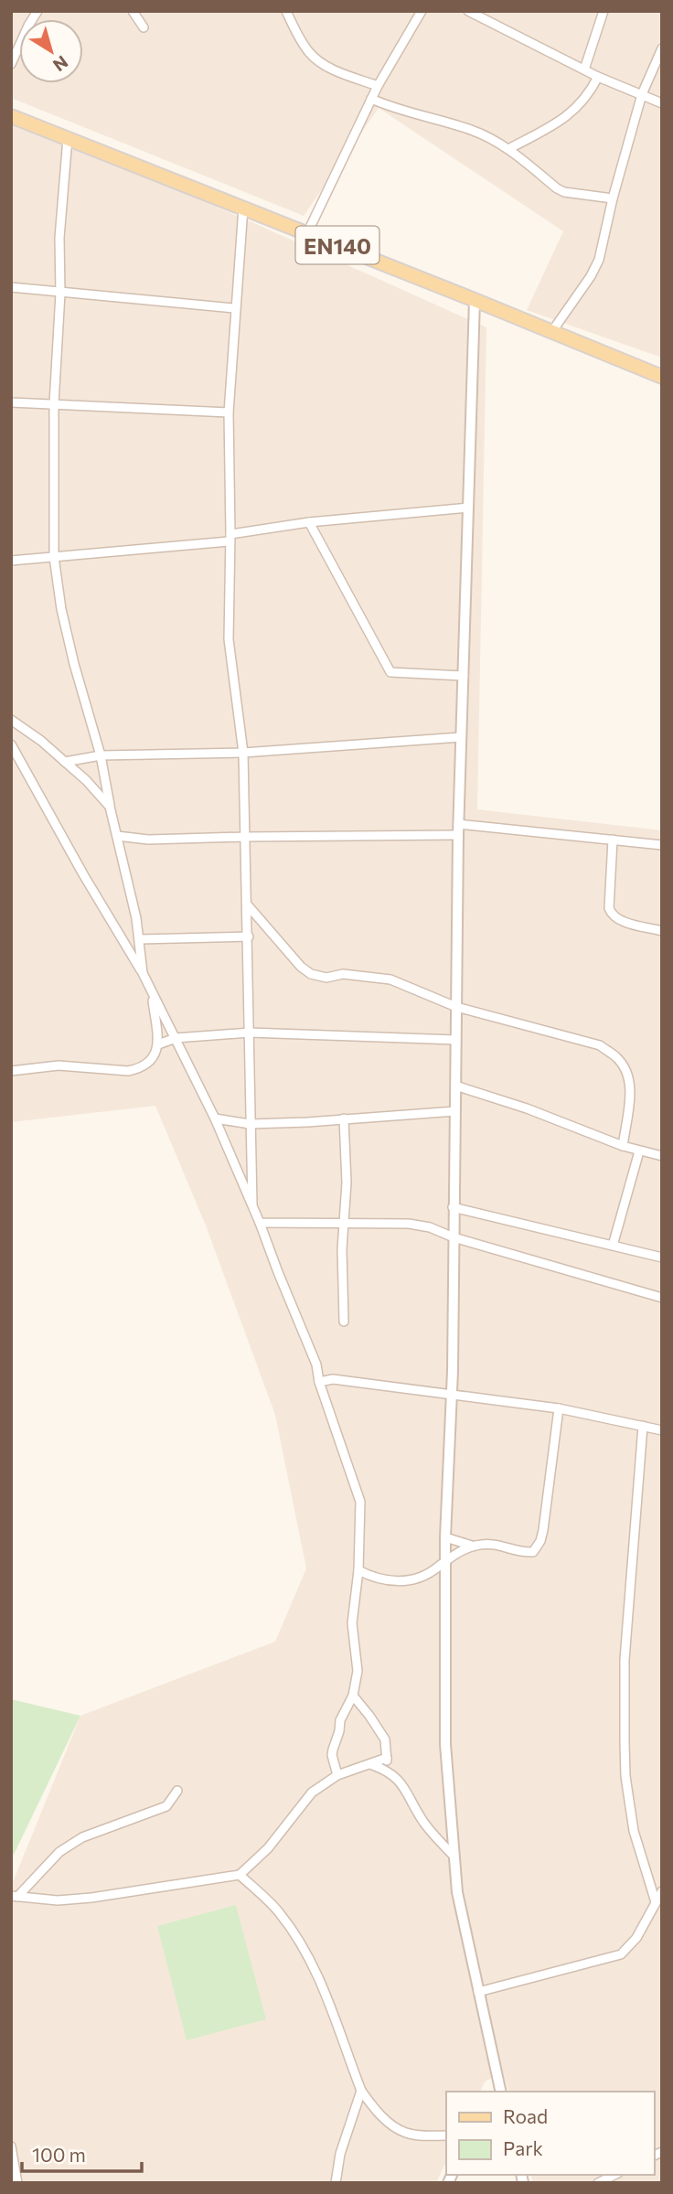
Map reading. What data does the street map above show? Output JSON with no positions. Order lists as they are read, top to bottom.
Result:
{
  "streets": {
    "main road": ["EN140"]
  },
  "legend": ["Road", "Park"],
  "scale_bar": "100 m",
  "north": "bottom right"
}
